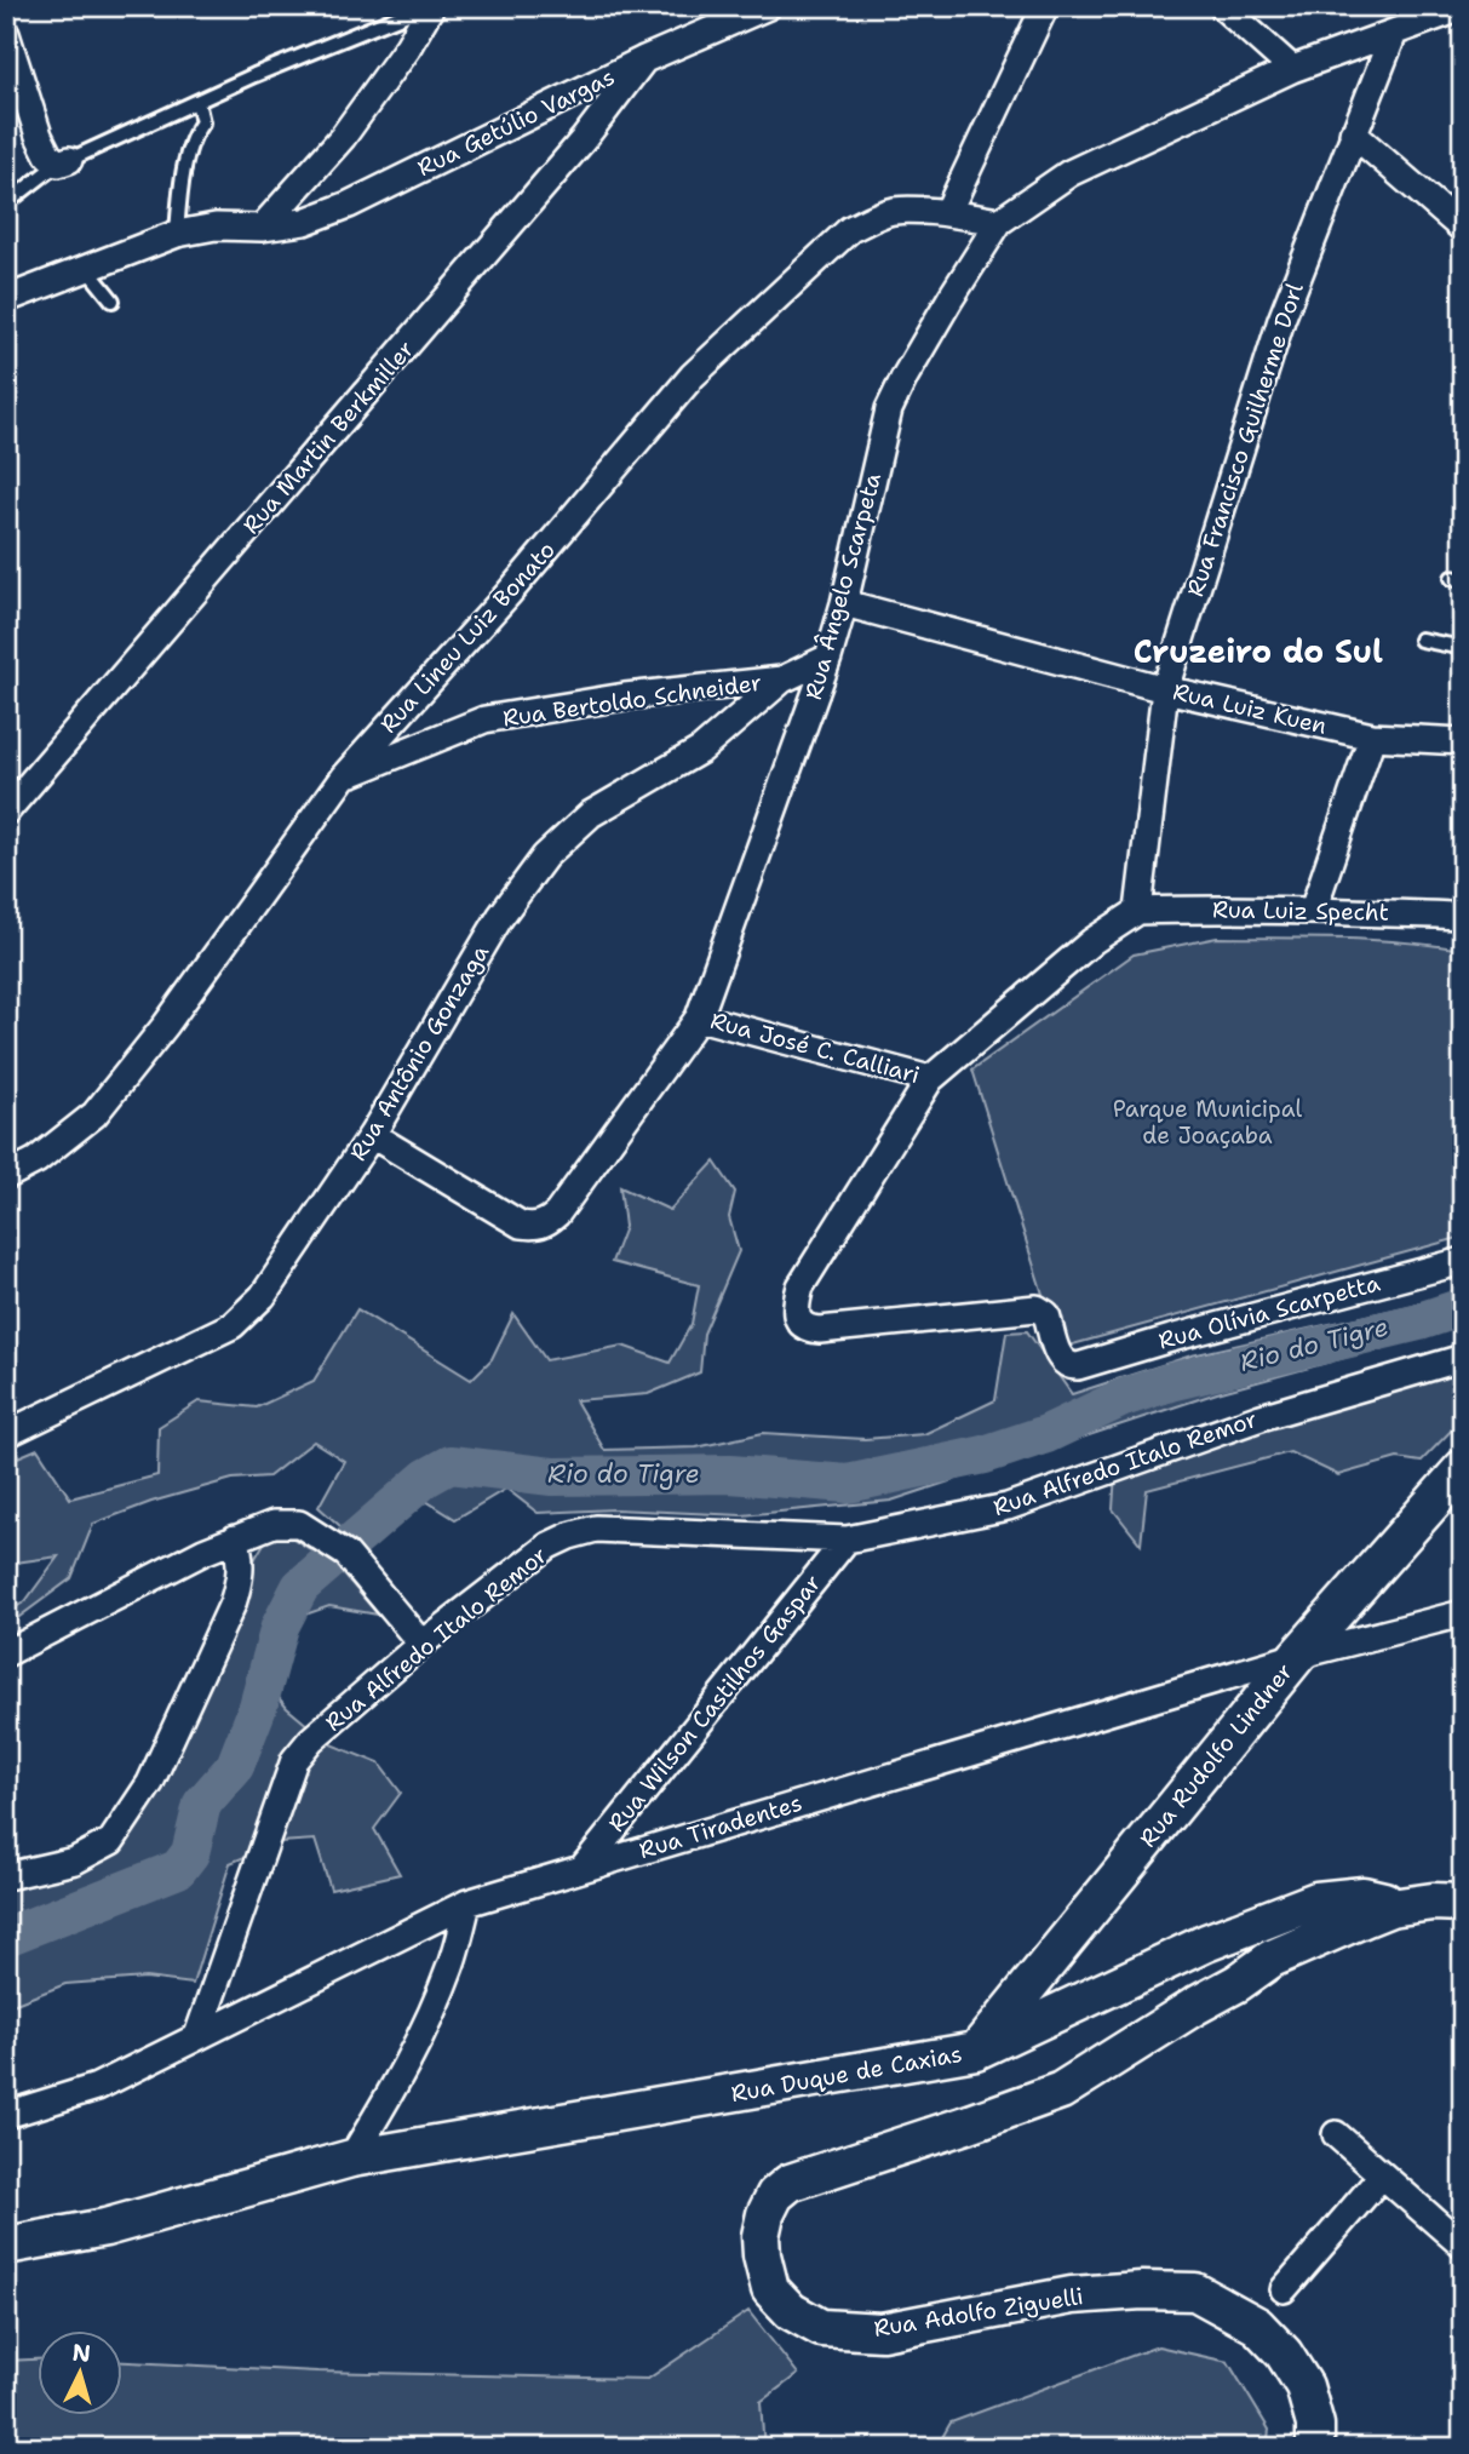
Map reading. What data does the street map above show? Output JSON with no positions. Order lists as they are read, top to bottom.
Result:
{
  "streets": {
    "street": [
      "Rua Getúlio Vargas",
      "Rua Martin Berkmiller",
      "Rua Francisco Guilherme Dorl",
      "Rua Ângelo Scarpeta",
      "Rua Lineu Luiz Bonato",
      "Rua Bertoldo Schneider",
      "Rua Luiz Kuen",
      "Rua Luiz Specht",
      "Rua José C. Calliari",
      "Rua Antônio Gonzaga",
      "Rua Olívia Scarpetta",
      "Rua Alfredo Italo Remor",
      "Rua Wilson Castilhos Gaspar",
      "Rua Rudolfo Lindner",
      "Rua Tiradentes",
      "Rua Duque de Caxias",
      "Rua Adolfo Ziguelli"
    ]
  },
  "crossings": [
    ["Rua Getúlio Vargas", "Rua Martin Berkmiller"],
    ["Rua Francisco Guilherme Dorl", "Rua Ângelo Scarpeta"],
    ["Rua Francisco Guilherme Dorl", "Rua Luiz Kuen"],
    ["Rua Francisco Guilherme Dorl", "Rua Luiz Specht"],
    ["Rua Ângelo Scarpeta", "Rua Lineu Luiz Bonato"],
    ["Rua Ângelo Scarpeta", "Rua Luiz Kuen"],
    ["Rua Ângelo Scarpeta", "Rua José C. Calliari"],
    ["Rua Ângelo Scarpeta", "Rua Antônio Gonzaga"],
    ["Rua Lineu Luiz Bonato", "Rua Bertoldo Schneider"],
    ["Rua Bertoldo Schneider", "Rua Antônio Gonzaga"],
    ["Rua José C. Calliari", "Rua Olívia Scarpetta"],
    ["Rua Alfredo Italo Remor", "Rua Wilson Castilhos Gaspar"],
    ["Rua Alfredo Italo Remor", "Rua Tiradentes"],
    ["Rua Wilson Castilhos Gaspar", "Rua Tiradentes"],
    ["Rua Rudolfo Lindner", "Rua Tiradentes"],
    ["Rua Rudolfo Lindner", "Rua Duque de Caxias"],
    ["Rua Duque de Caxias", "Rua Adolfo Ziguelli"]
  ],
  "districts": ["Cruzeiro do Sul"],
  "water": ["Rio do Tigre"],
  "parks": ["Parque Municipal de Joaçaba"],
  "north": "top"
}
